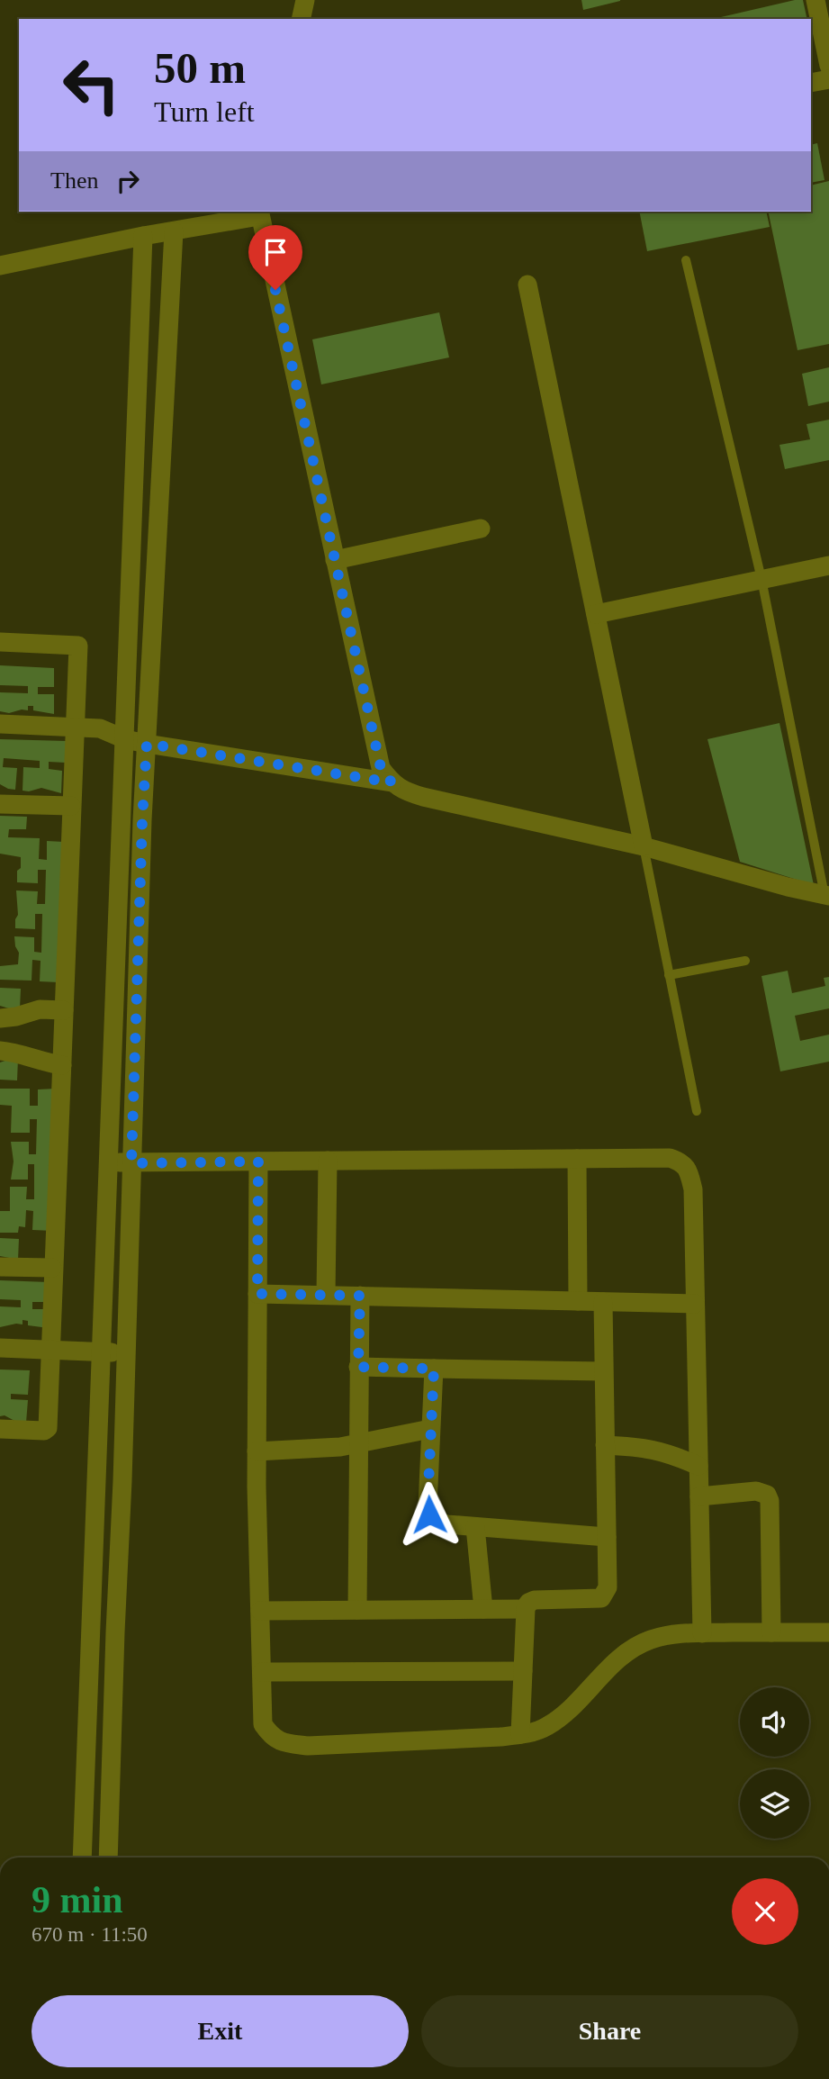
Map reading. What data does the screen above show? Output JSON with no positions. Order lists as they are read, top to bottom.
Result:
{
  "page": {
    "turn": ["50 m", "Turn left"],
    "then": "Then",
    "heading": ["9 min", "670 m · 11:50"],
    "buttons": ["Exit", "Share"]
  }
}
